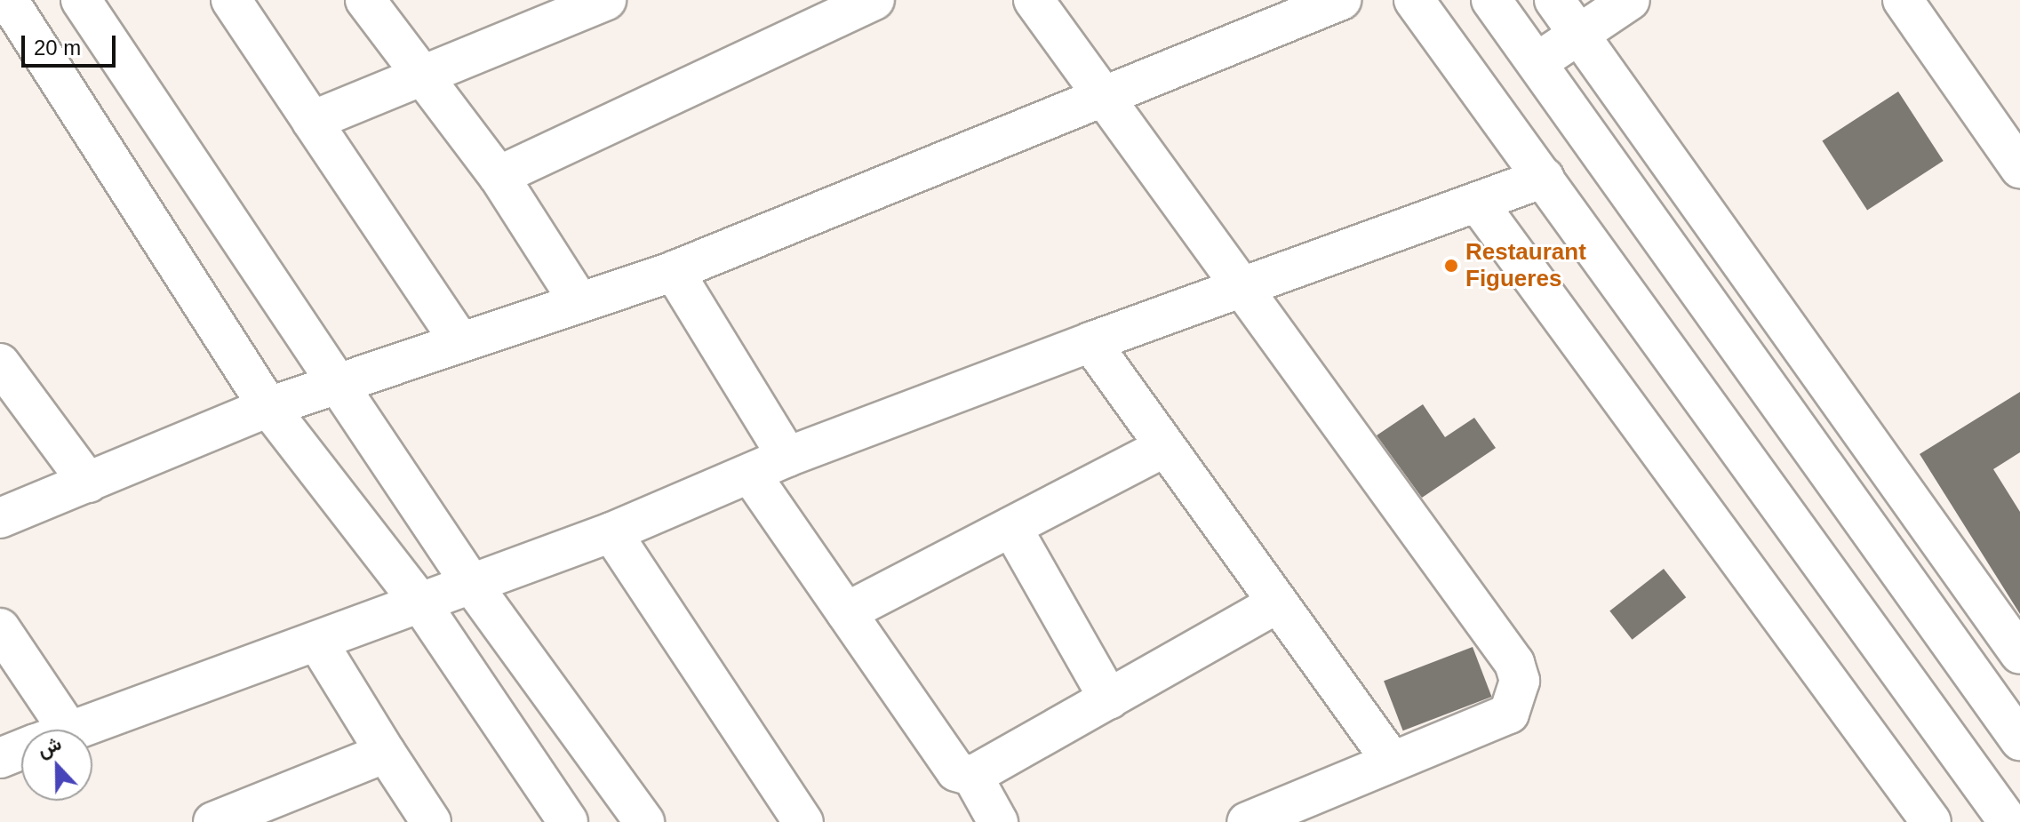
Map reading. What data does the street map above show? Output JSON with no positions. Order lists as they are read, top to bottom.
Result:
{
  "places": ["Restaurant Figueres"],
  "scale_bar": "20 m",
  "north": "top"
}
